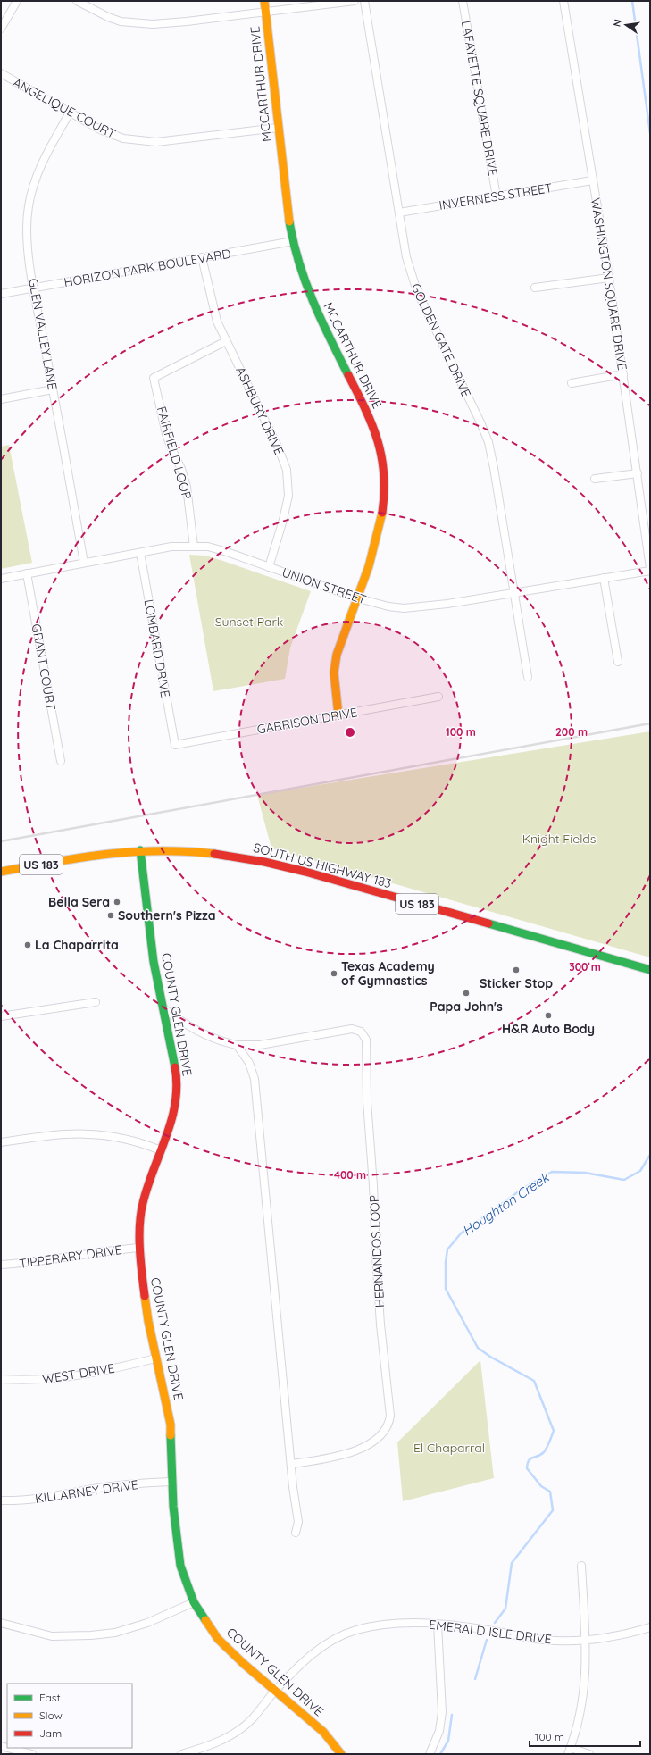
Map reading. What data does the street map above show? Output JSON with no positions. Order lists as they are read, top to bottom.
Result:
{
  "streets": {
    "street": [
      "MCCARTHUR DRIVE",
      "LAFAYETTE SQUARE DRIVE",
      "ANGELIQUE COURT",
      "INVERNESS STREET",
      "HORIZON PARK BOULEVARD",
      "WASHINGTON SQUARE DRIVE",
      "GLEN VALLEY LANE",
      "GOLDEN GATE DRIVE",
      "ASHBURY DRIVE",
      "FAIRFIELD LOOP",
      "UNION STREET",
      "LOMBARD DRIVE",
      "GRANT COURT",
      "GARRISON DRIVE",
      "US 183",
      "SOUTH US HIGHWAY 183",
      "COUNTY GLEN DRIVE",
      "HERNANDOS LOOP",
      "TIPPERARY DRIVE",
      "WEST DRIVE",
      "KILLARNEY DRIVE",
      "EMERALD ISLE DRIVE"
    ]
  },
  "crossings": [
    ["MCCARTHUR DRIVE", "ANGELIQUE COURT"],
    ["MCCARTHUR DRIVE", "HORIZON PARK BOULEVARD"],
    ["MCCARTHUR DRIVE", "UNION STREET"],
    ["MCCARTHUR DRIVE", "GARRISON DRIVE"],
    ["LAFAYETTE SQUARE DRIVE", "INVERNESS STREET"],
    ["ANGELIQUE COURT", "GLEN VALLEY LANE"],
    ["INVERNESS STREET", "WASHINGTON SQUARE DRIVE"],
    ["INVERNESS STREET", "GOLDEN GATE DRIVE"],
    ["HORIZON PARK BOULEVARD", "GLEN VALLEY LANE"],
    ["HORIZON PARK BOULEVARD", "ASHBURY DRIVE"],
    ["GLEN VALLEY LANE", "UNION STREET"],
    ["GOLDEN GATE DRIVE", "UNION STREET"],
    ["ASHBURY DRIVE", "FAIRFIELD LOOP"],
    ["ASHBURY DRIVE", "UNION STREET"],
    ["FAIRFIELD LOOP", "UNION STREET"],
    ["UNION STREET", "LOMBARD DRIVE"],
    ["UNION STREET", "GRANT COURT"],
    ["LOMBARD DRIVE", "GARRISON DRIVE"],
    ["SOUTH US HIGHWAY 183", "COUNTY GLEN DRIVE"],
    ["COUNTY GLEN DRIVE", "HERNANDOS LOOP"],
    ["COUNTY GLEN DRIVE", "TIPPERARY DRIVE"],
    ["COUNTY GLEN DRIVE", "WEST DRIVE"],
    ["COUNTY GLEN DRIVE", "KILLARNEY DRIVE"],
    ["COUNTY GLEN DRIVE", "EMERALD ISLE DRIVE"]
  ],
  "water": ["Houghton Creek"],
  "parks": ["Sunset Park", "Knight Fields", "El Chaparral"],
  "places": [
    "Bella Sera",
    "Southern's Pizza",
    "La Chaparrita",
    "Sticker Stop",
    "Texas Academy of Gymnastics",
    "Papa John's",
    "H&R Auto Body"
  ],
  "legend": ["Fast", "Slow", "Jam"],
  "scale_bar": "100 m",
  "north": "left",
  "rings": [
    "100 m",
    "200 m",
    "300 m",
    "400 m"
  ]
}
